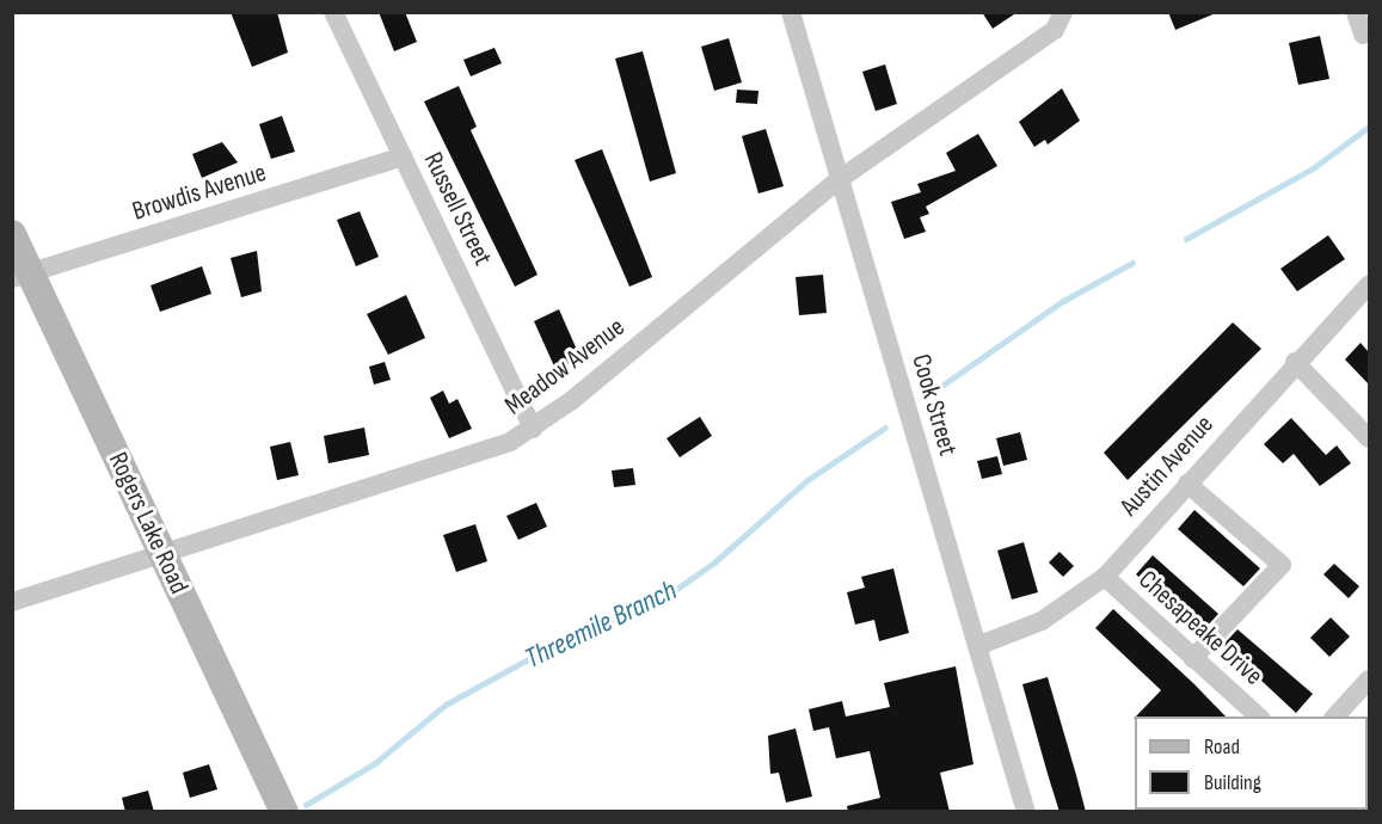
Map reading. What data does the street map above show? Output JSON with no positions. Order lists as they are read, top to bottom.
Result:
{
  "streets": {
    "main road": ["Rogers Lake Road"],
    "street": [
      "Browdis Avenue",
      "Russell Street",
      "Meadow Avenue",
      "Cook Street",
      "Austin Avenue",
      "Chesapeake Drive"
    ]
  },
  "crossings": [
    ["Browdis Avenue", "Russell Street"],
    ["Browdis Avenue", "Rogers Lake Road"],
    ["Russell Street", "Meadow Avenue"],
    ["Meadow Avenue", "Cook Street"],
    ["Meadow Avenue", "Rogers Lake Road"],
    ["Cook Street", "Austin Avenue"],
    ["Austin Avenue", "Chesapeake Drive"]
  ],
  "water": ["Threemile Branch"],
  "legend": ["Road", "Building"]
}
